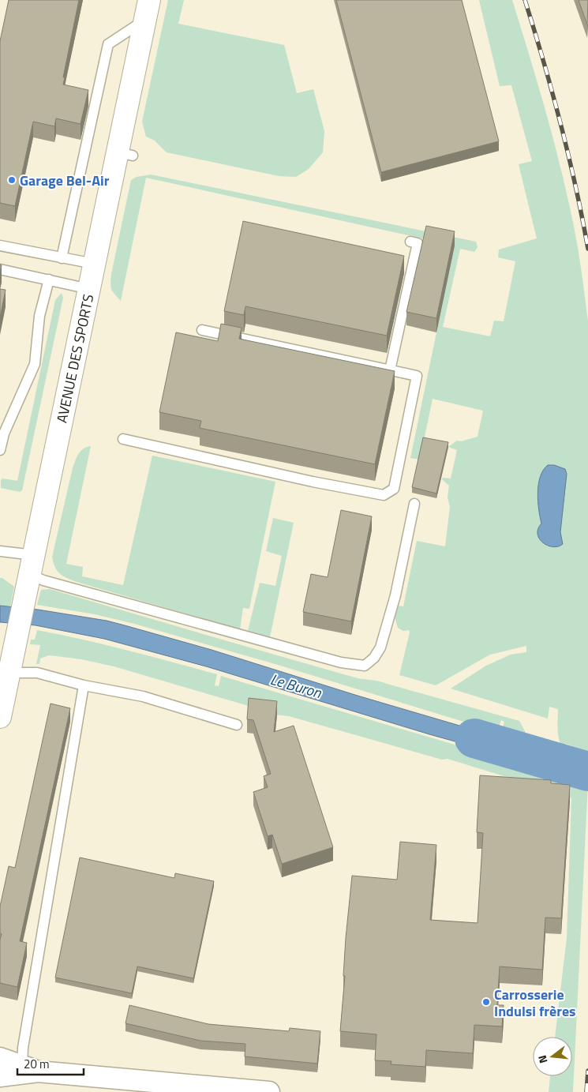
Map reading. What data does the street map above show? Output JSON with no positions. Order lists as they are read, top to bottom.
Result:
{
  "streets": {
    "street": ["AVENUE DES SPORTS"]
  },
  "water": ["Le Buron"],
  "places": ["Garage Bel-Air", "Carrosserie Indulsi frères"],
  "scale_bar": "20 m",
  "north": "left"
}
